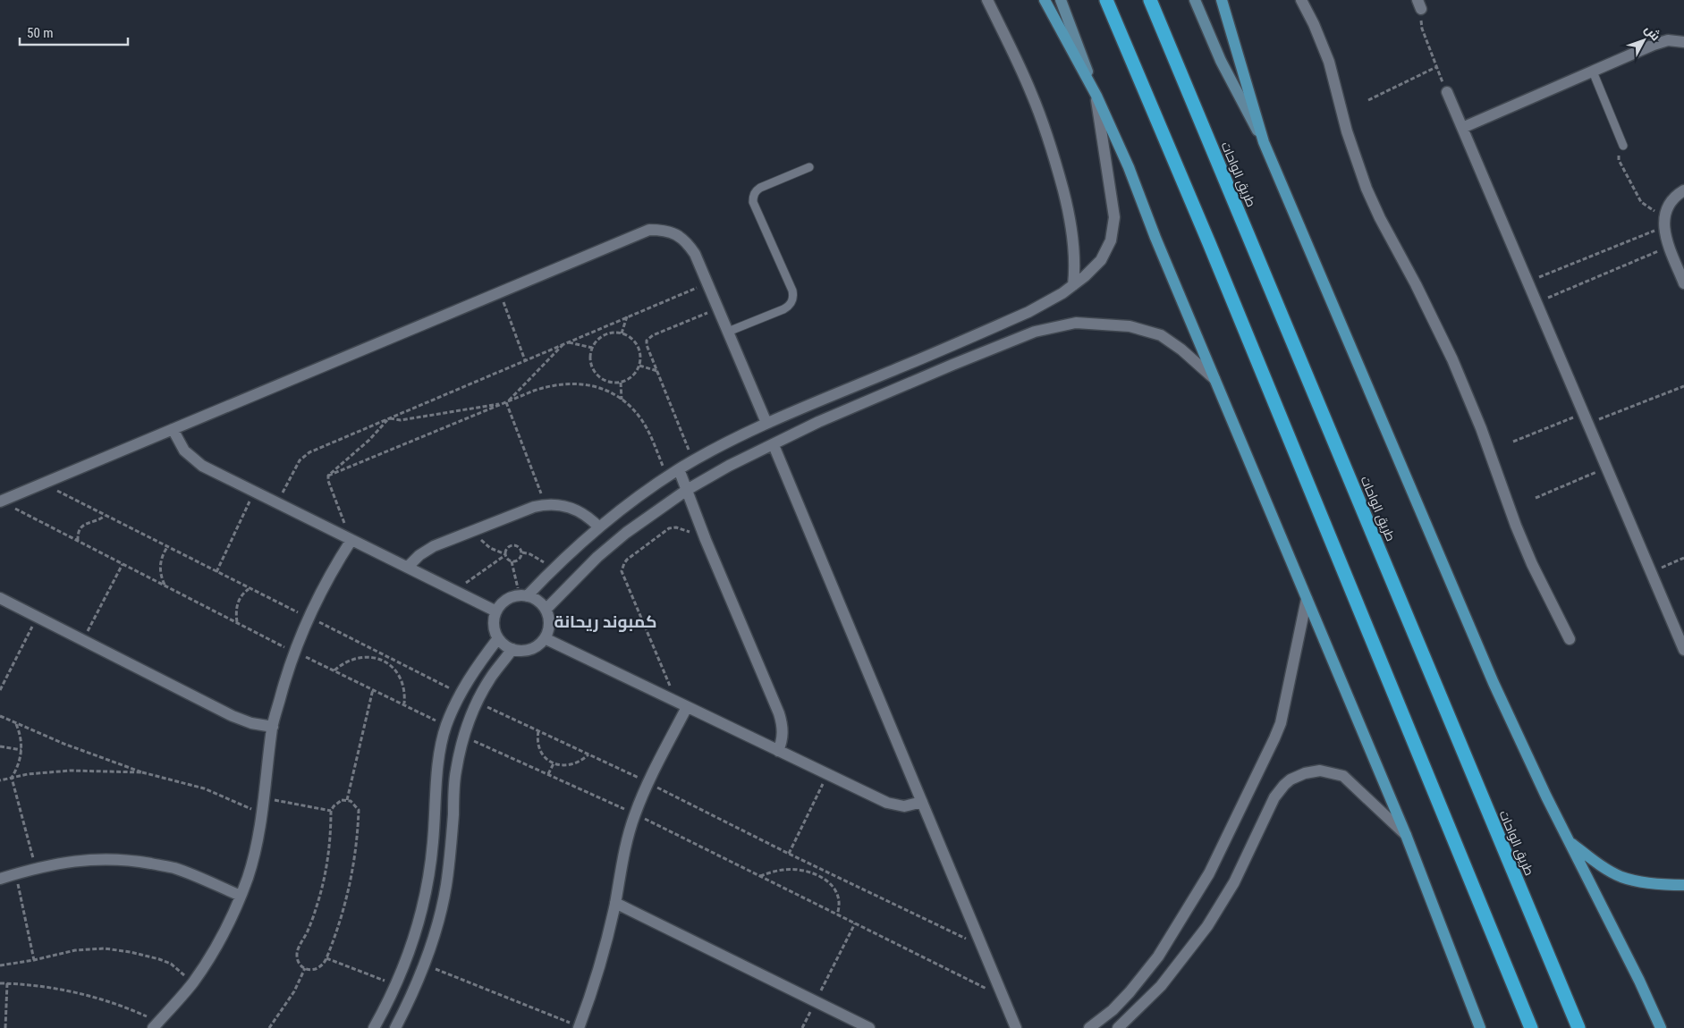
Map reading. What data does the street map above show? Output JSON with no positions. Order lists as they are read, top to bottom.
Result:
{
  "streets": {
    "highway": ["طريق الواحات"]
  },
  "districts": ["كمبوند ريحانة"],
  "scale_bar": "50 m",
  "north": "top right"
}
